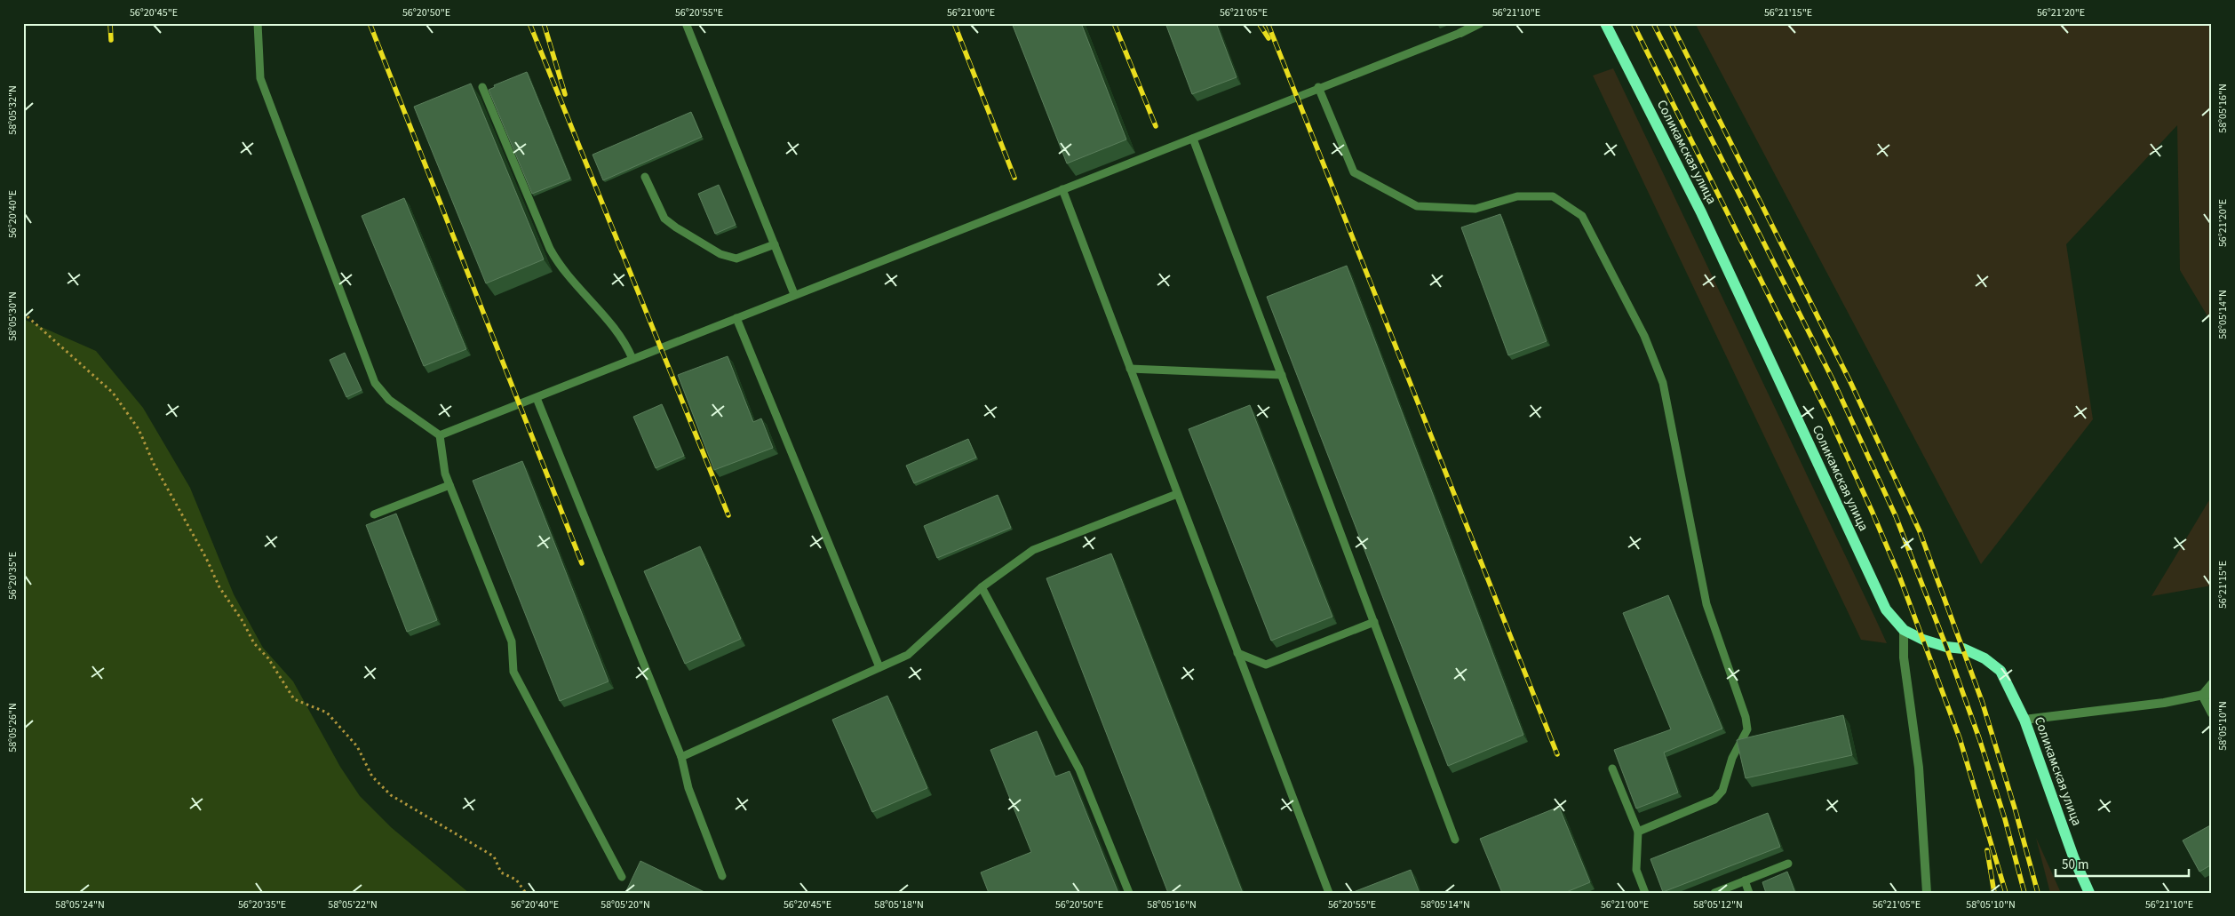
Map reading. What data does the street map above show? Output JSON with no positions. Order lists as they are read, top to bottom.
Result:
{
  "streets": {
    "main road": ["Соликамская улица"]
  },
  "scale_bar": "50 m",
  "coordinates": [
    "56°20'45\"E",
    "56°20'50\"E",
    "56°20'55\"E",
    "56°21'00\"E",
    "56°21'05\"E",
    "56°21'10\"E",
    "56°21'15\"E",
    "56°21'20\"E",
    "58°05'16\"N",
    "58°05'32\"N",
    "56°20'40\"E",
    "58°05'14\"N",
    "58°05'30\"N",
    "56°20'35\"E",
    "58°05'10\"N",
    "58°05'26\"N",
    "58°05'24\"N",
    "58°05'22\"N",
    "58°05'20\"N",
    "58°05'18\"N",
    "58°05'12\"N"
  ]
}
